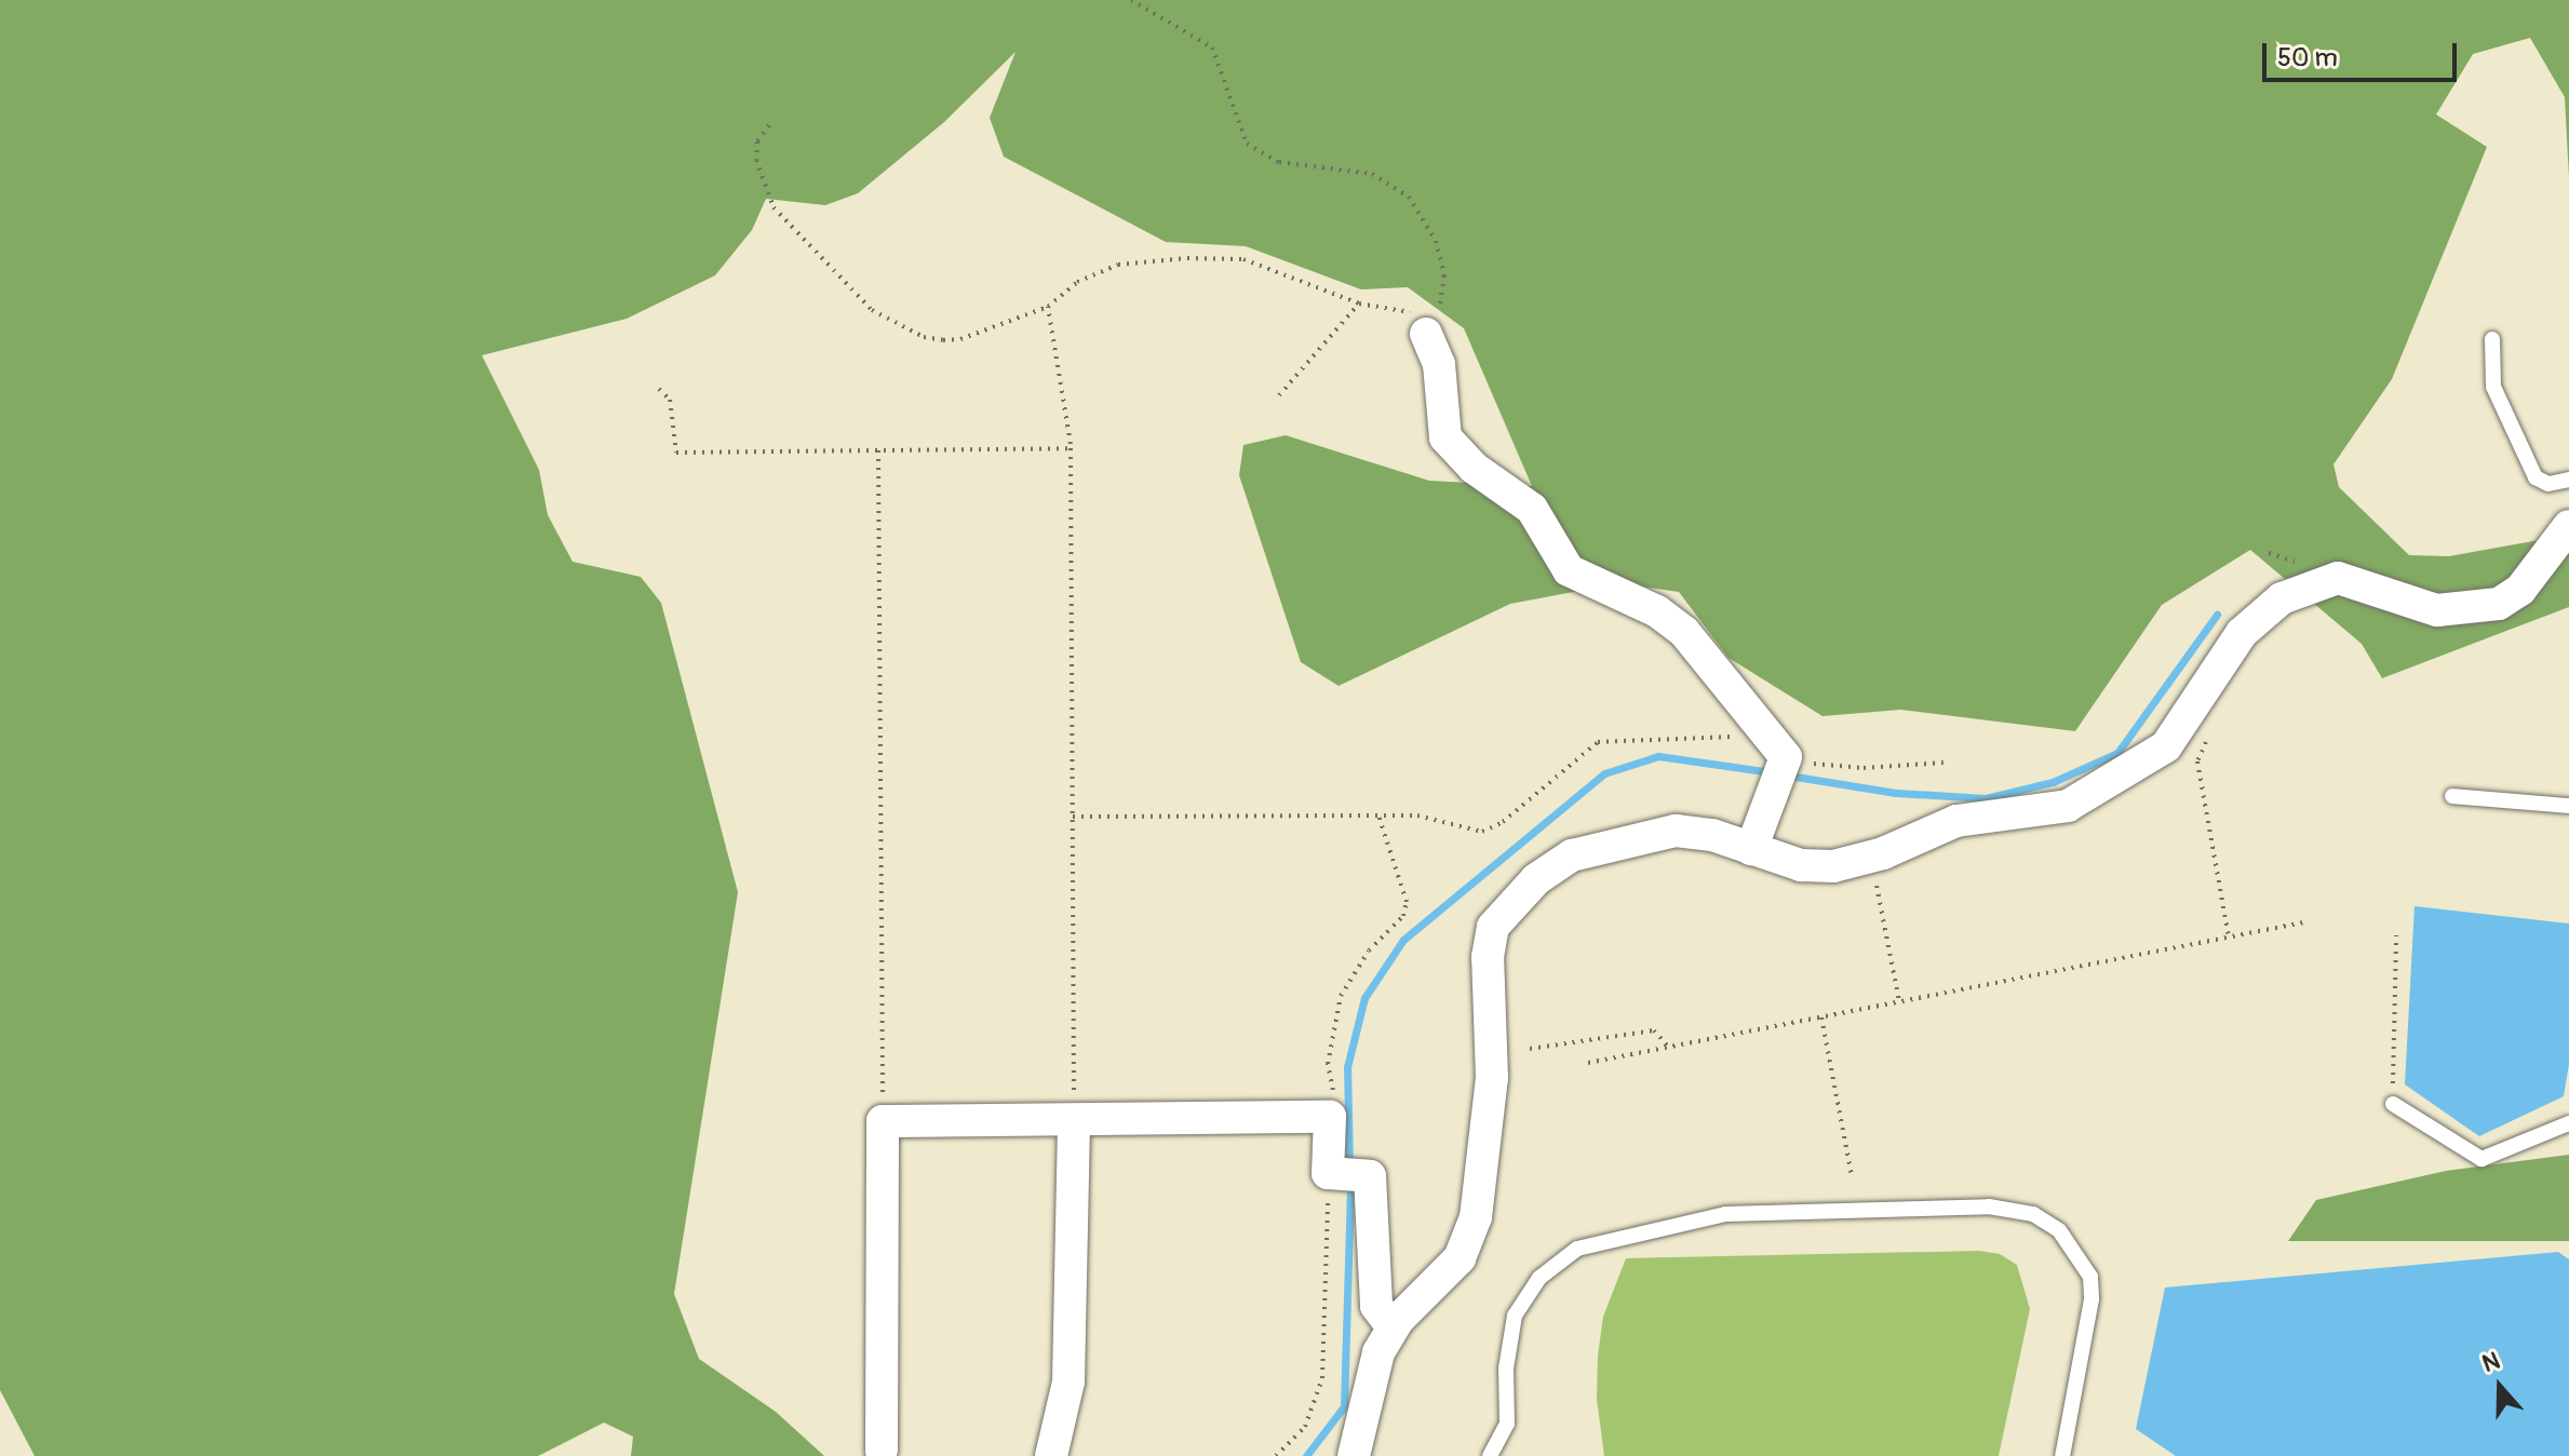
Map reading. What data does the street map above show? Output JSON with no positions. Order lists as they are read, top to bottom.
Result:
{
  "scale_bar": "50 m",
  "north": "top"
}
